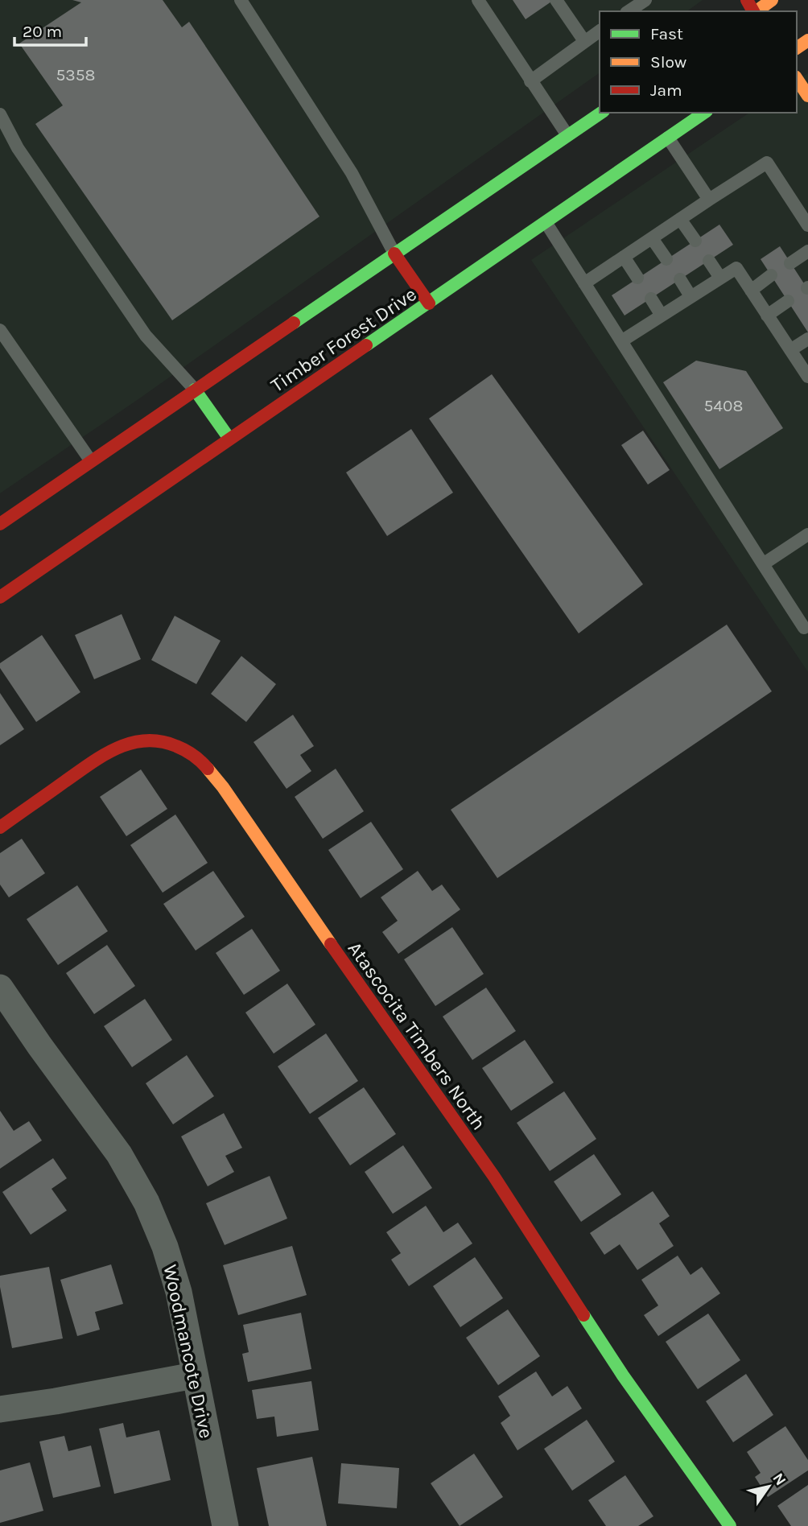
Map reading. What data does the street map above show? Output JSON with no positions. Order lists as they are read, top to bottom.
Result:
{
  "streets": {
    "main road": ["Timber Forest Drive", "Atascocita Timbers North"],
    "street": ["Woodmancote Drive"]
  },
  "house_numbers": ["5358", "5408"],
  "legend": ["Fast", "Slow", "Jam"],
  "scale_bar": "20 m",
  "north": "top right"
}
